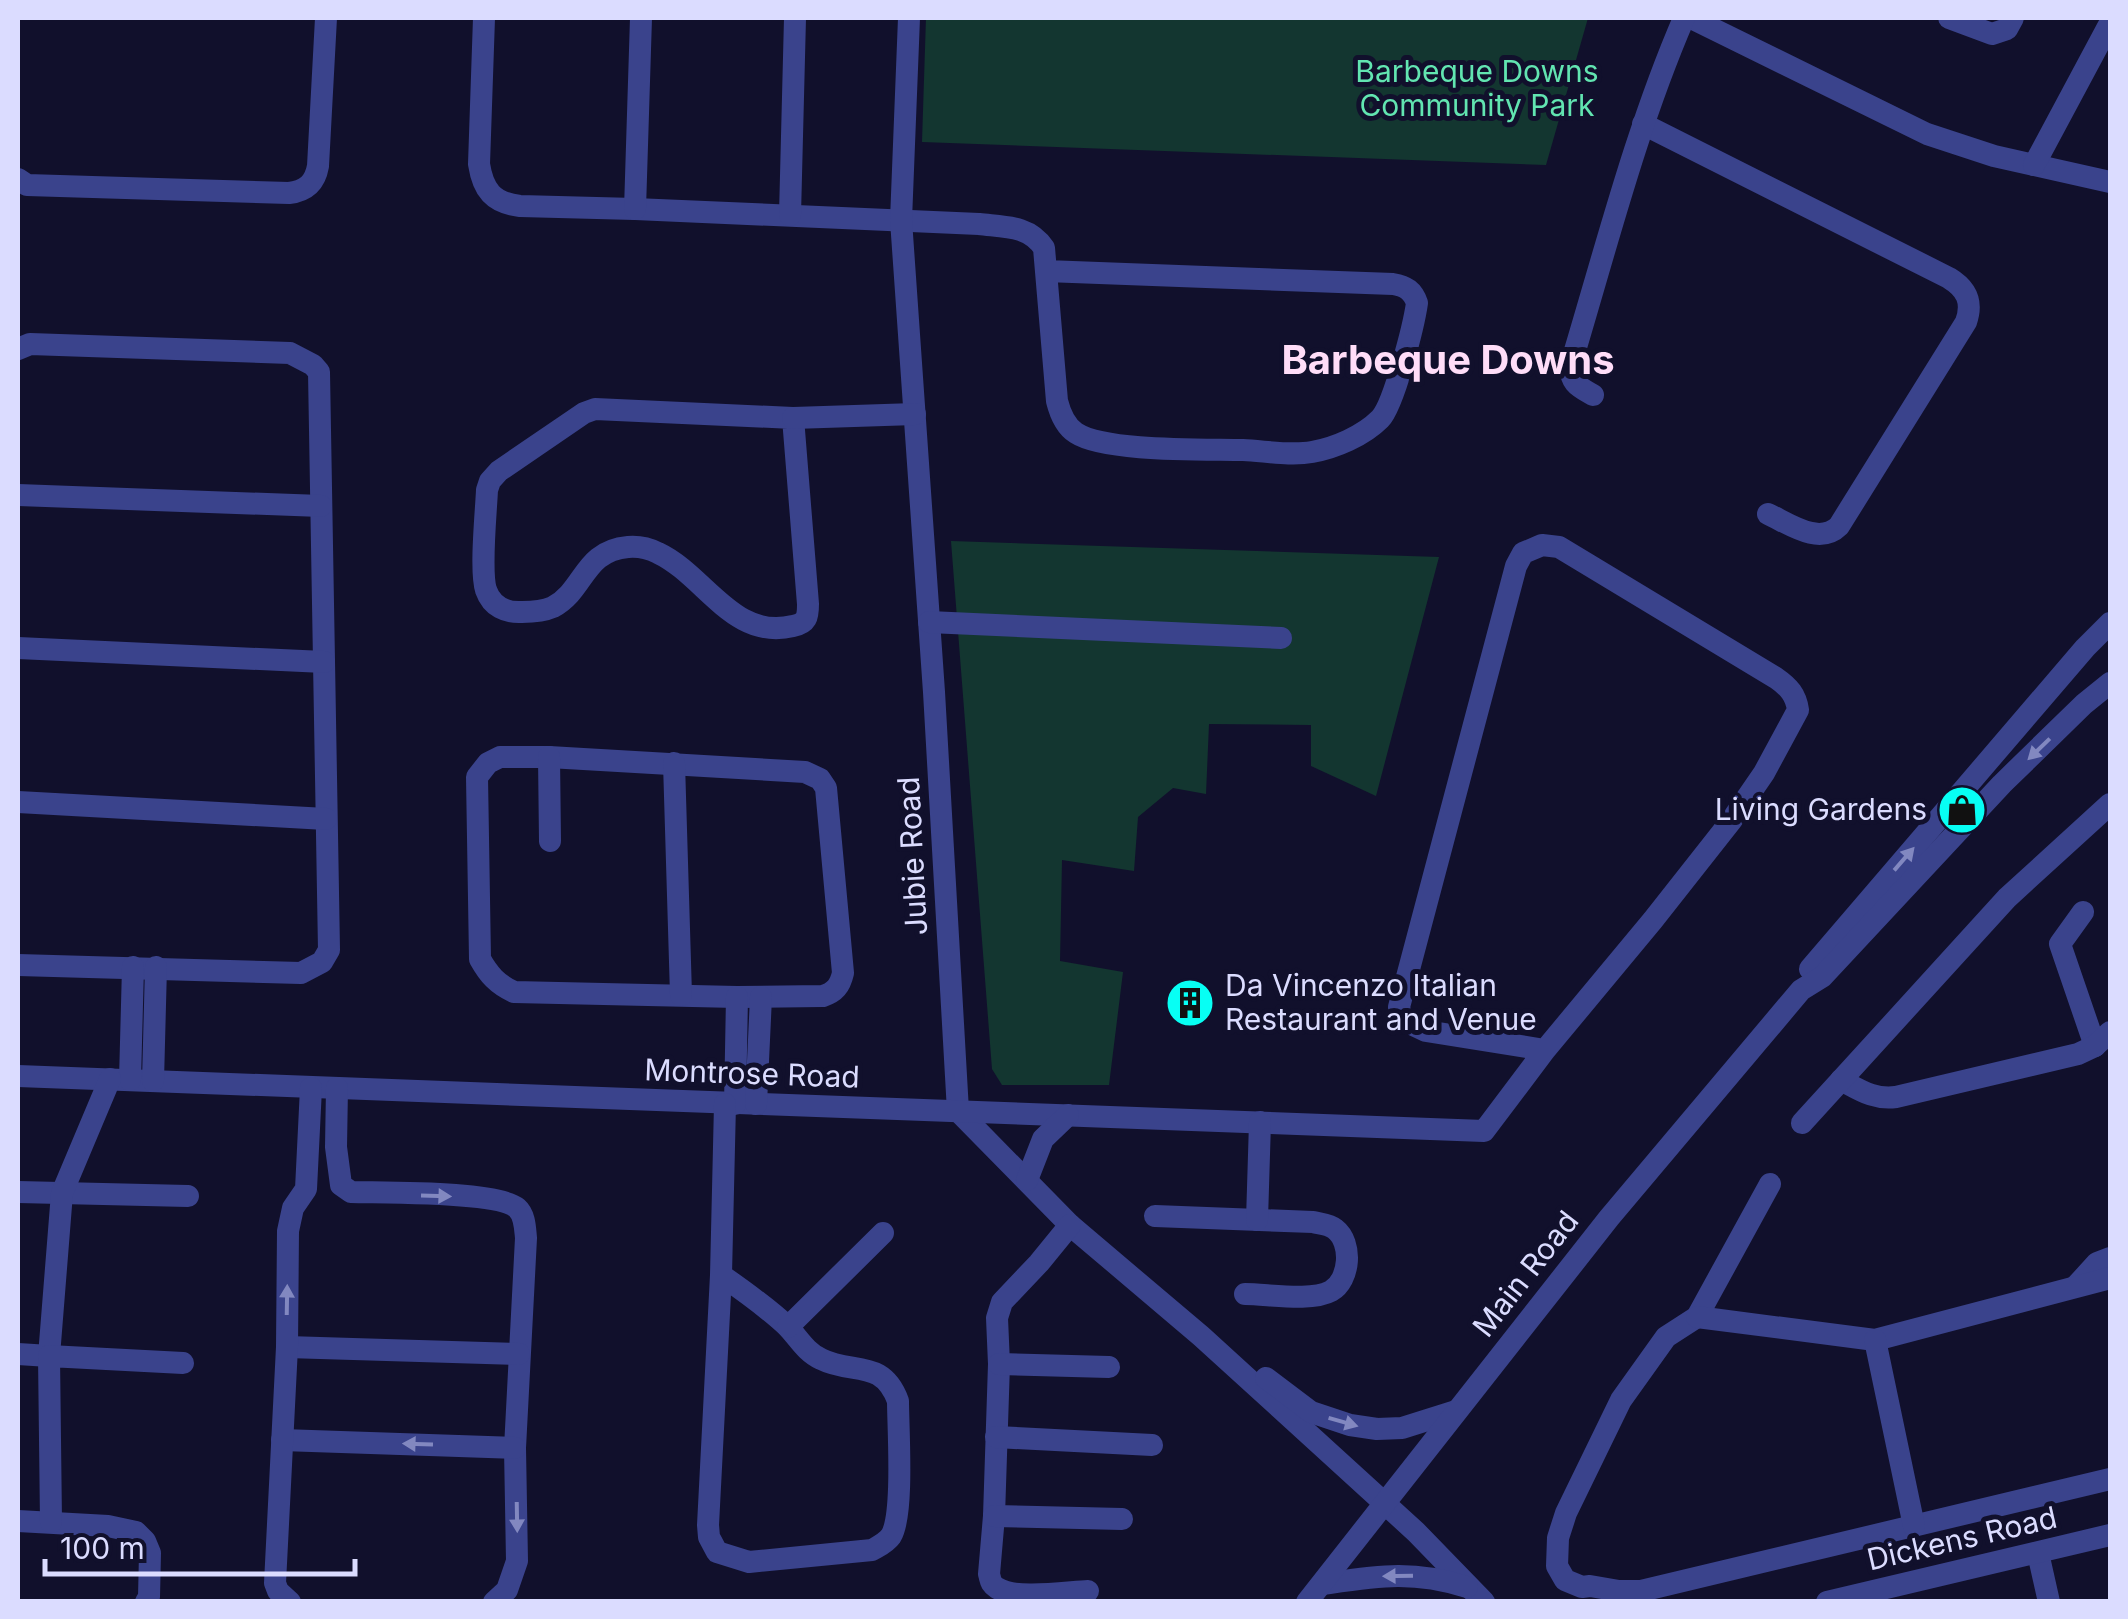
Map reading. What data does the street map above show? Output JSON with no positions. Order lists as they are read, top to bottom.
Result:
{
  "streets": {
    "street": [
      "Jubie Road",
      "Montrose Road",
      "Main Road",
      "Dickens Road"
    ]
  },
  "crossings": [
    ["Jubie Road", "Montrose Road"]
  ],
  "districts": ["Barbeque Downs"],
  "parks": ["Barbeque Downs Community Park"],
  "places": {
    "shop": ["Living Gardens"],
    "building": ["Da Vincenzo Italian Restaurant and Venue"]
  },
  "scale_bar": "100 m"
}
